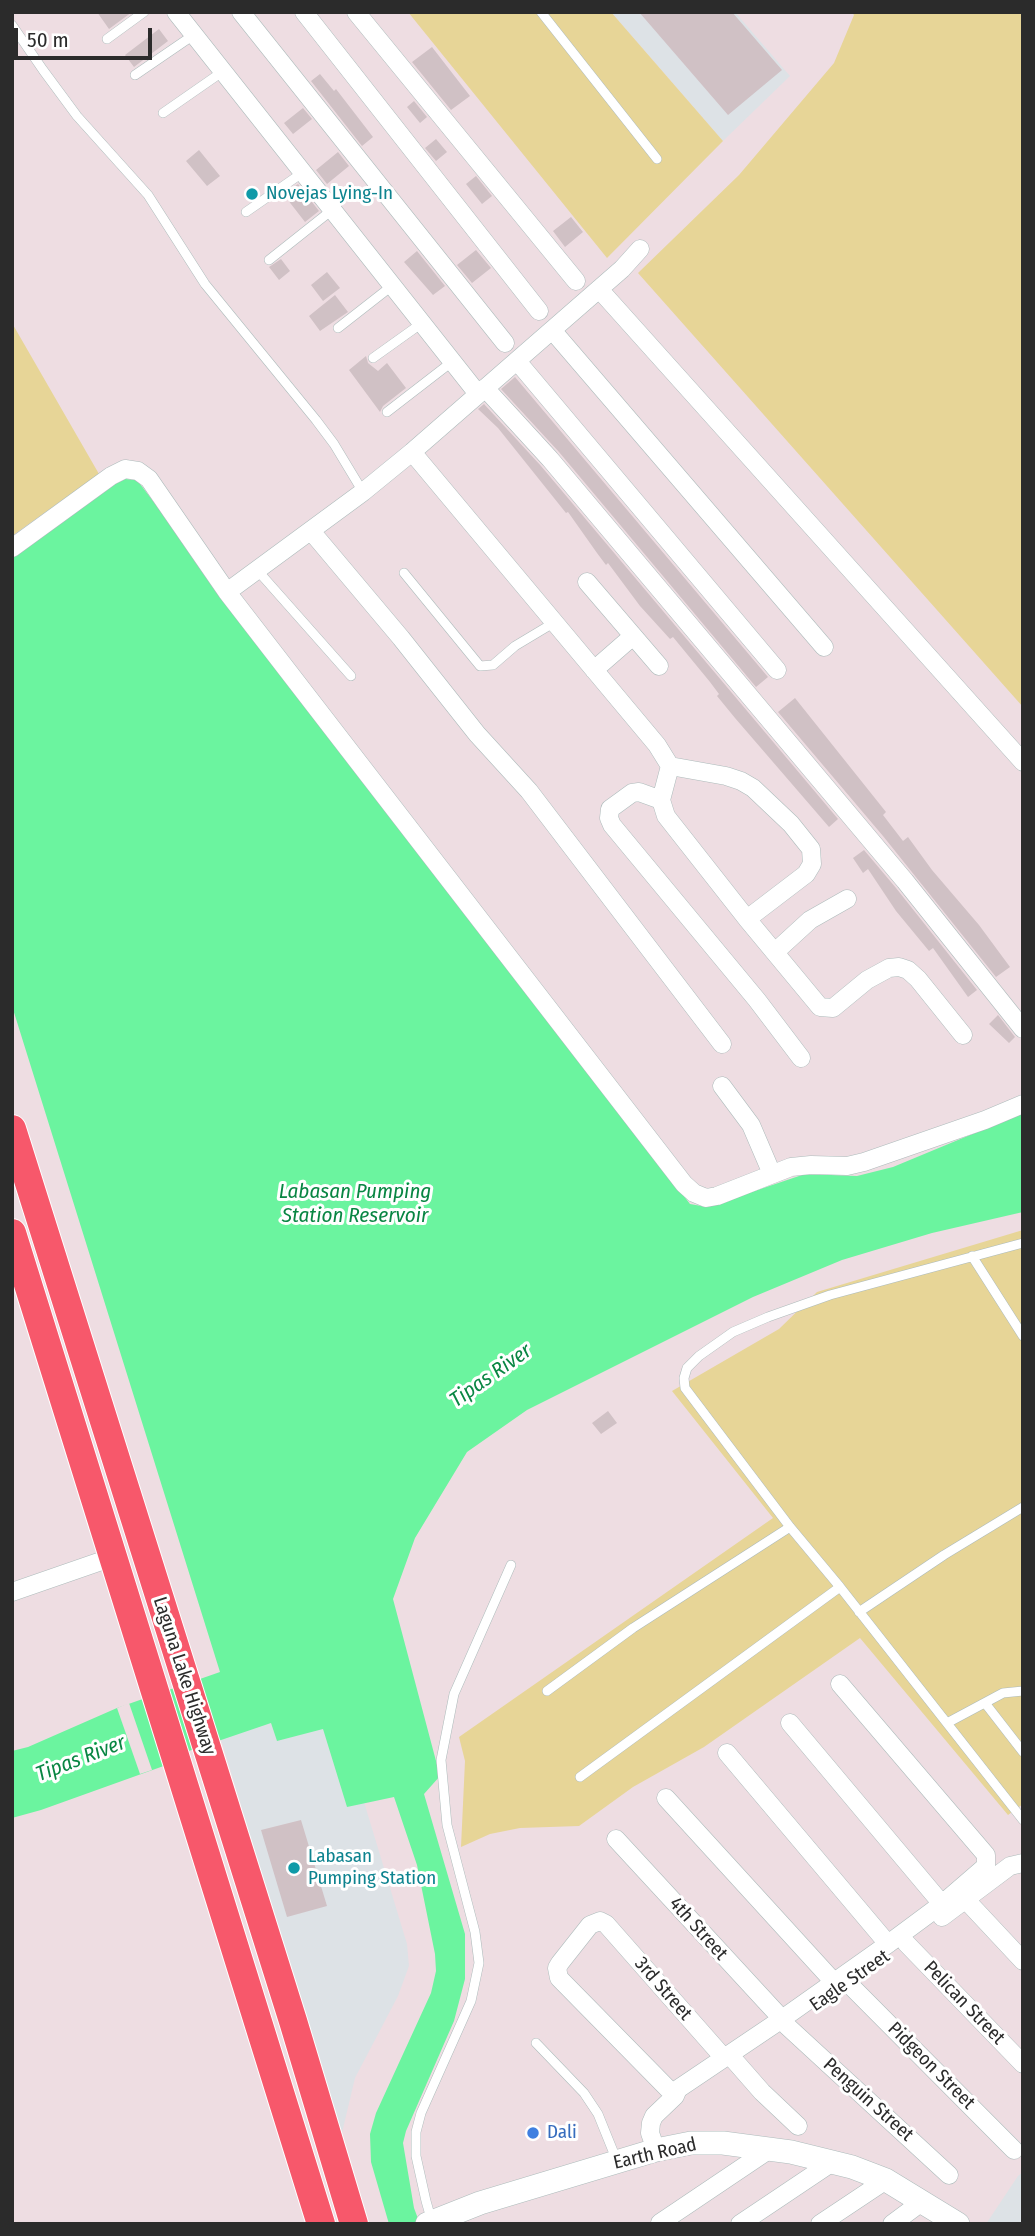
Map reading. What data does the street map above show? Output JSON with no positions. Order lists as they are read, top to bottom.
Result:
{
  "streets": {
    "main road": ["Laguna Lake Highway"],
    "street": [
      "4th Street",
      "Eagle Street",
      "3rd Street",
      "Pelican Street",
      "Pidgeon Street",
      "Penguin Street",
      "Earth Road"
    ]
  },
  "crossings": [
    ["4th Street", "Eagle Street"],
    ["4th Street", "Penguin Street"],
    ["Eagle Street", "3rd Street"],
    ["Eagle Street", "Pelican Street"],
    ["Eagle Street", "Pidgeon Street"],
    ["Eagle Street", "Penguin Street"],
    ["Eagle Street", "Earth Road"]
  ],
  "water": ["Labasan Pumping Station Reservoir", "Tipas River"],
  "places": ["Novejas Lying-In", "Labasan Pumping Station", "Dali"],
  "scale_bar": "50 m"
}
